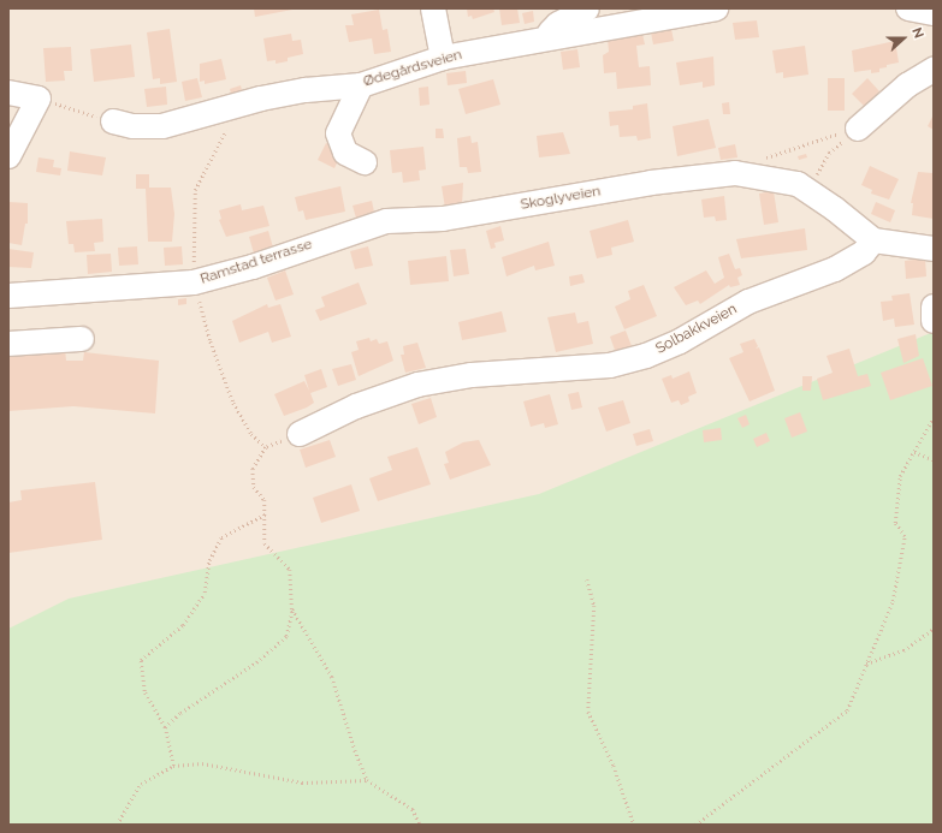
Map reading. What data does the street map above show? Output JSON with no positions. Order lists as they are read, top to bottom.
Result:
{
  "streets": {
    "street": [
      "Ødegårdsveien",
      "Skoglyveien",
      "Ramstad terrasse",
      "Solbakkveien"
    ]
  },
  "crossings": [
    ["Skoglyveien", "Ramstad terrasse"]
  ],
  "north": "right"
}
